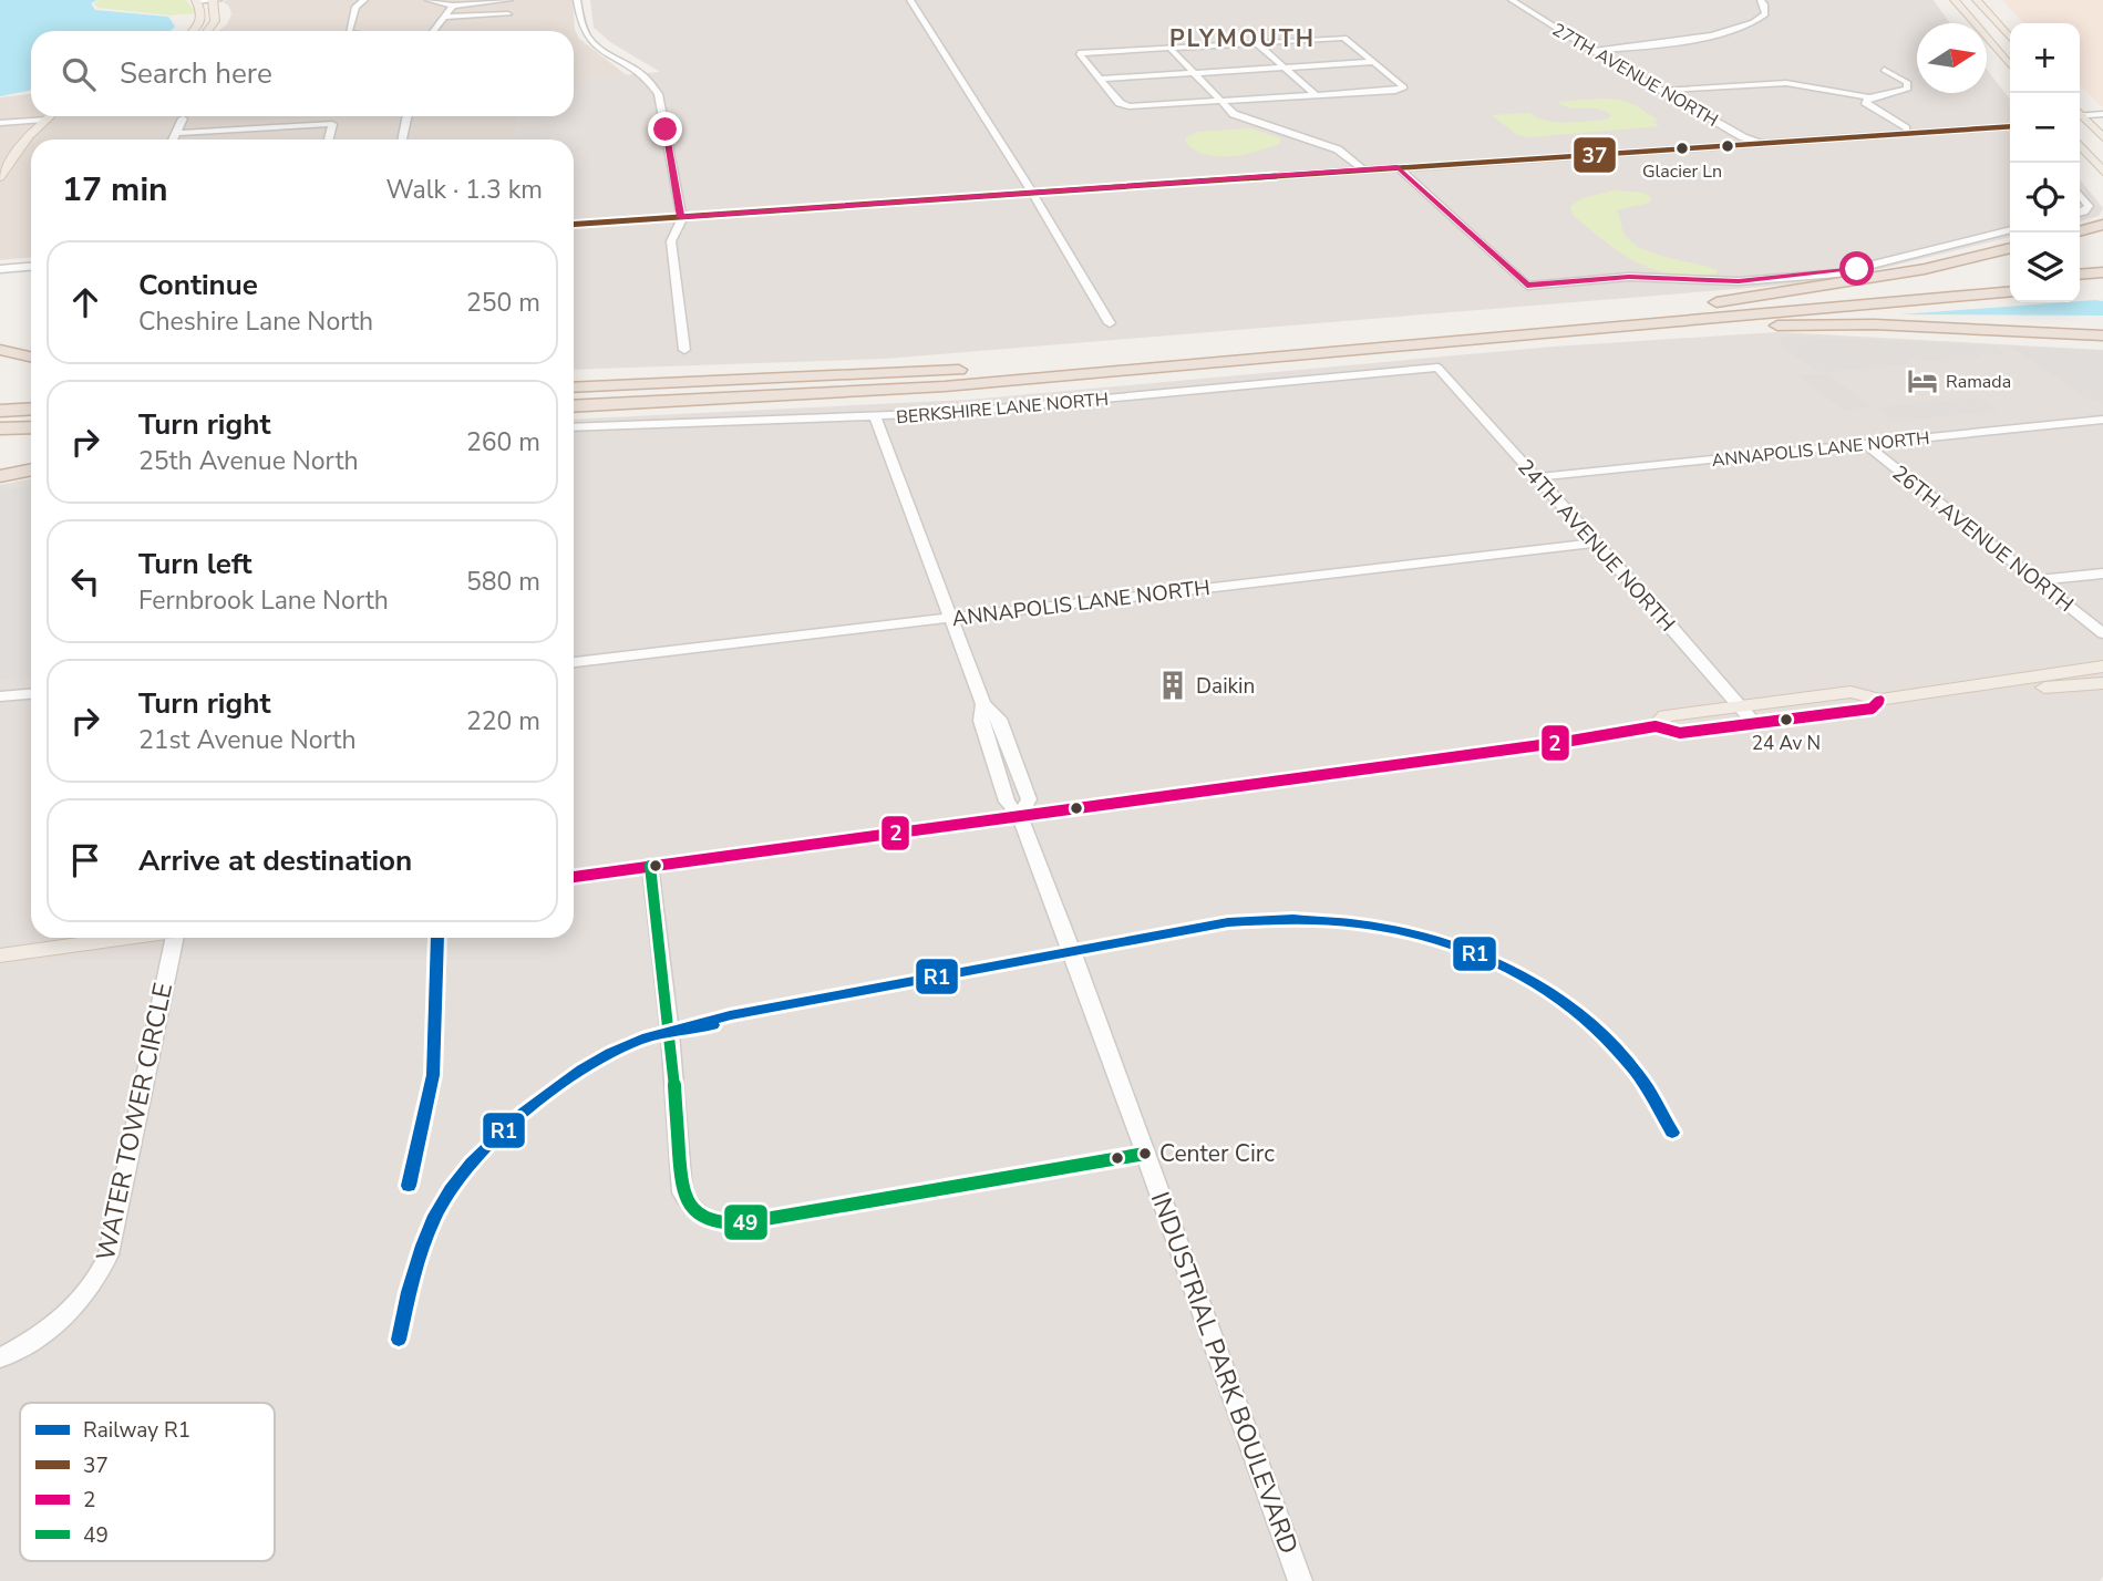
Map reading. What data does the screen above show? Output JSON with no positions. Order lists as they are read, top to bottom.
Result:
{
  "streets": {
    "street": [
      "27TH AVENUE NORTH",
      "BERKSHIRE LANE NORTH",
      "ANNAPOLIS LANE NORTH",
      "26TH AVENUE NORTH",
      "24TH AVENUE NORTH",
      "WATER TOWER CIRCLE",
      "INDUSTRIAL PARK BOULEVARD"
    ]
  },
  "crossings": [
    ["BERKSHIRE LANE NORTH", "24TH AVENUE NORTH"],
    ["BERKSHIRE LANE NORTH", "INDUSTRIAL PARK BOULEVARD"],
    ["ANNAPOLIS LANE NORTH", "26TH AVENUE NORTH"],
    ["ANNAPOLIS LANE NORTH", "24TH AVENUE NORTH"],
    ["ANNAPOLIS LANE NORTH", "INDUSTRIAL PARK BOULEVARD"]
  ],
  "districts": ["PLYMOUTH"],
  "places": {
    "other": ["Glacier Ln", "24 Av N", "Center Circ"],
    "hotel": ["Ramada"],
    "building": ["Daikin"]
  },
  "lines": [
    "transit line 37",
    "transit line 2",
    "transit line 49",
    "rail line R1"
  ],
  "legend": [
    "Railway R1",
    "37",
    "2",
    "49"
  ],
  "north": "right",
  "page": {
    "map_buttons": ["+", "−"],
    "search": "Search here",
    "heading": ["17 min", "Walk · 1.3 km"],
    "list": [
      ["Continue", "Cheshire Lane North", "250 m"],
      ["Turn right", "25th Avenue North", "260 m"],
      ["Turn left", "Fernbrook Lane North", "580 m"],
      ["Turn right", "21st Avenue North", "220 m"],
      "Arrive at destination"
    ]
  }
}
